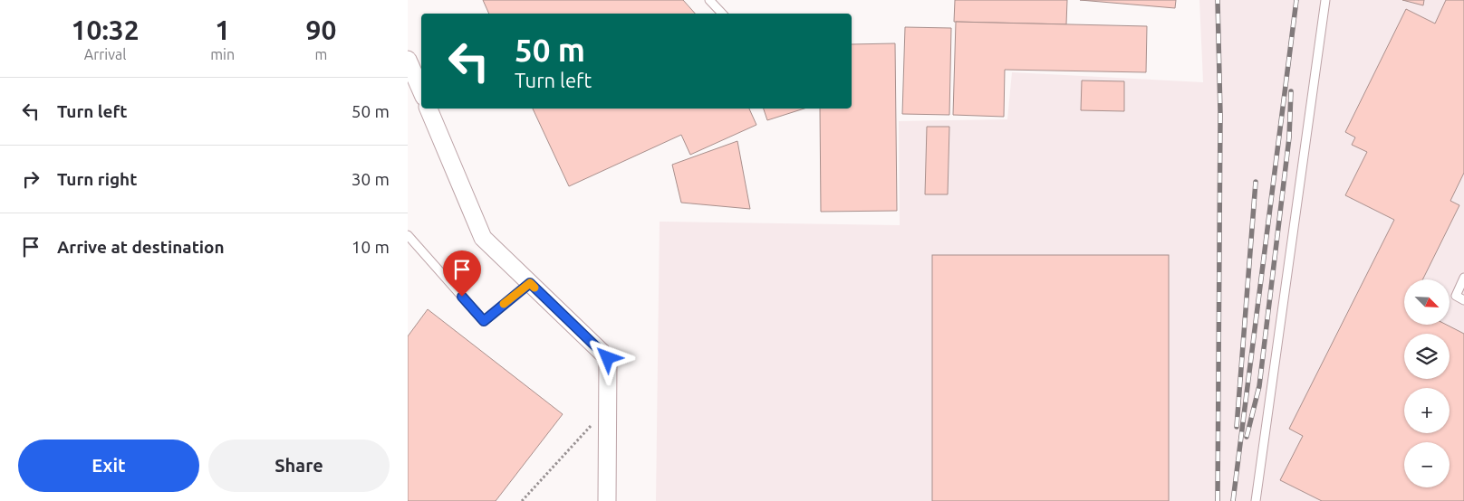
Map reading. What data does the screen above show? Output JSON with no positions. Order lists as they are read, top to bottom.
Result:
{
  "north": "bottom right",
  "page": {
    "eta": [
      "10:32",
      "Arrival",
      "1",
      "min",
      "90",
      "m"
    ],
    "turn": ["50 m", "Turn left"],
    "list": [
      {
        "name": "Turn left",
        "value": "50 m"
      },
      {
        "name": "Turn right",
        "value": "30 m"
      },
      {
        "name": "Arrive at destination",
        "value": "10 m"
      }
    ],
    "map_buttons": ["+", "−"],
    "buttons": ["Exit", "Share"]
  }
}
